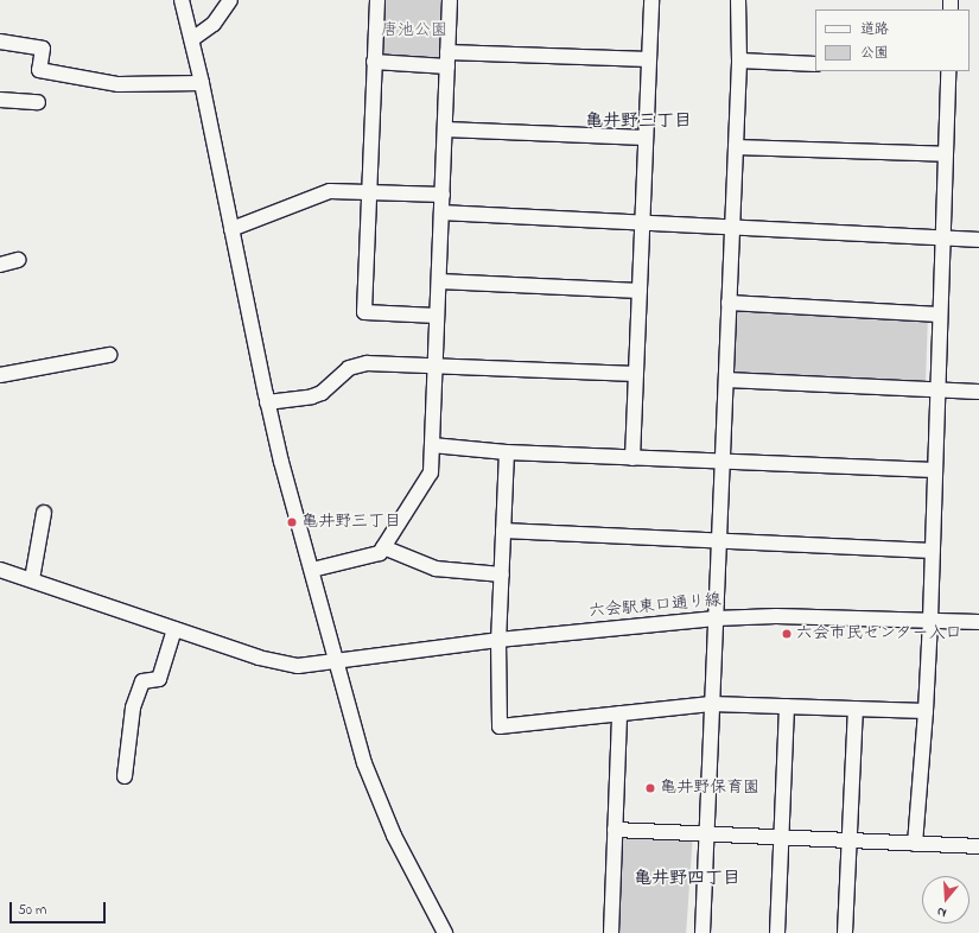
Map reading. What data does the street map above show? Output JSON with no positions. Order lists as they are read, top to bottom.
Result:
{
  "streets": {
    "street": ["六会駅東口通り線"]
  },
  "districts": ["亀井野三丁目", "亀井野四丁目"],
  "parks": ["唐池公園"],
  "places": ["亀井野三丁目", "六会市民センター入口", "亀井野保育園"],
  "legend": ["道路", "公園"],
  "scale_bar": "50 m",
  "north": "bottom"
}
